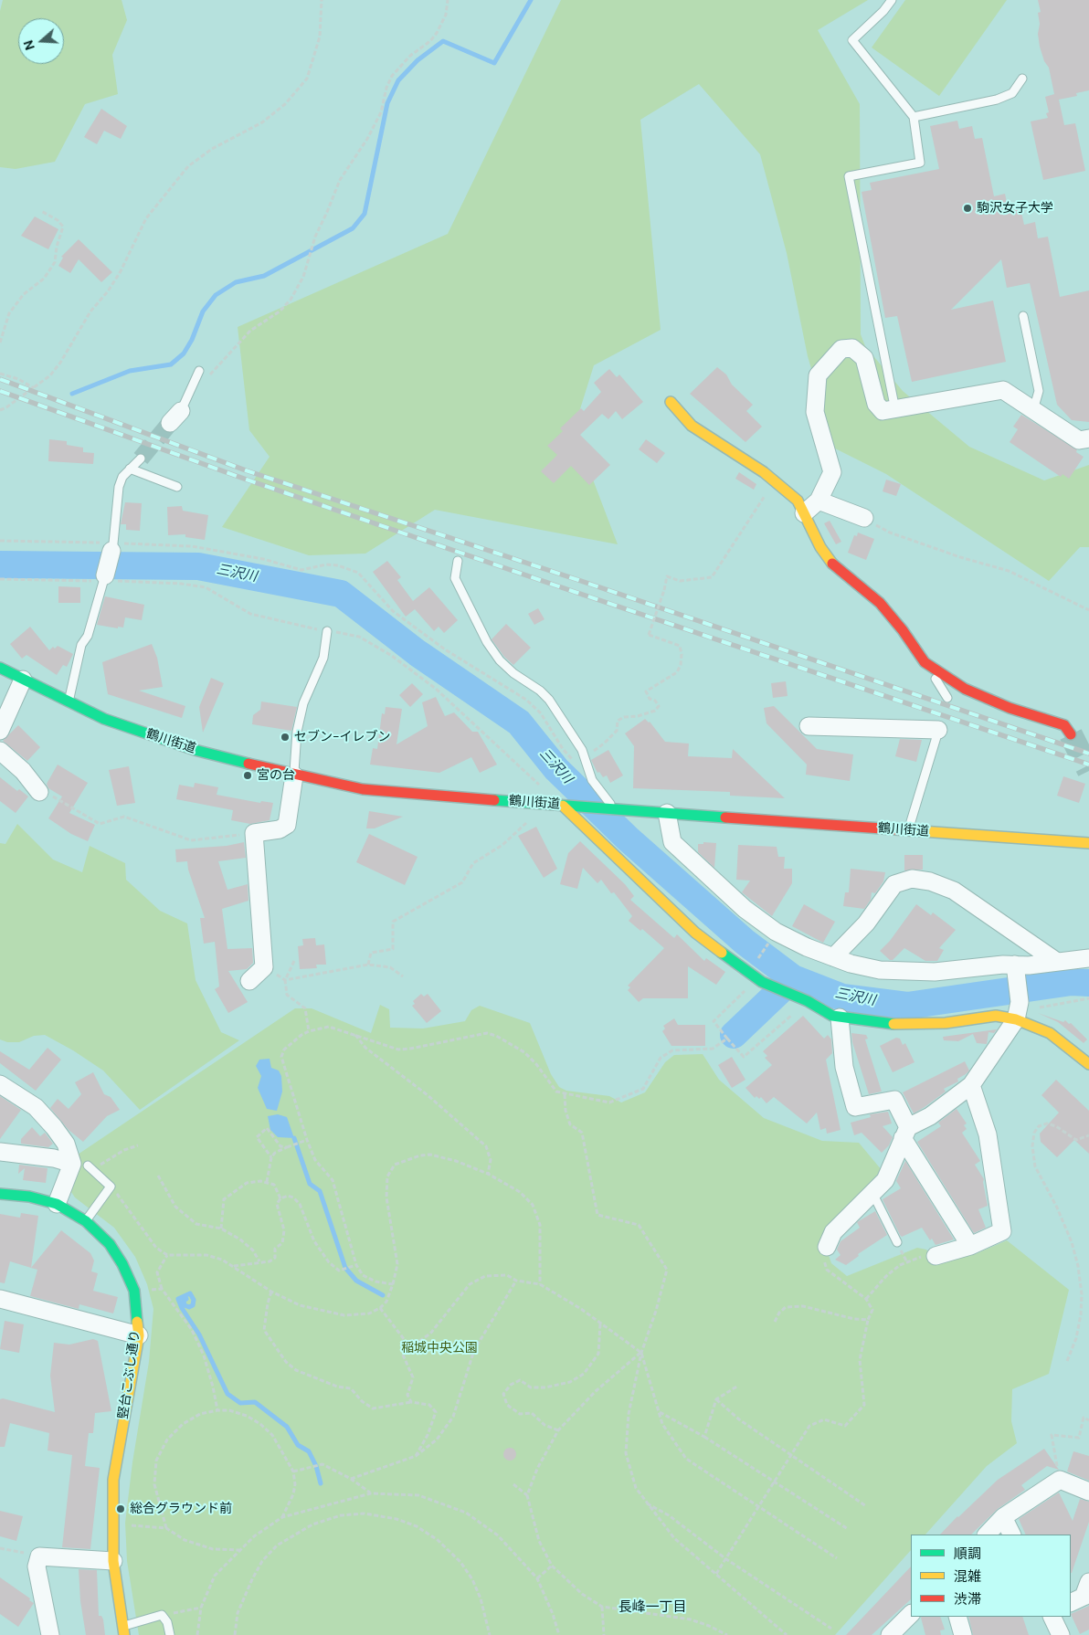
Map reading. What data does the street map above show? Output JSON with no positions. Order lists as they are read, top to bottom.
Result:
{
  "streets": {
    "street": ["鶴川街道", "竪台こぶし通り"]
  },
  "districts": ["長峰一丁目"],
  "water": ["三沢川"],
  "parks": ["稲城中央公園"],
  "places": [
    "駒沢女子大学",
    "セブン-イレブン",
    "宮の台",
    "総合グラウンド前"
  ],
  "legend": ["順調", "混雑", "渋滞"],
  "north": "left"
}
